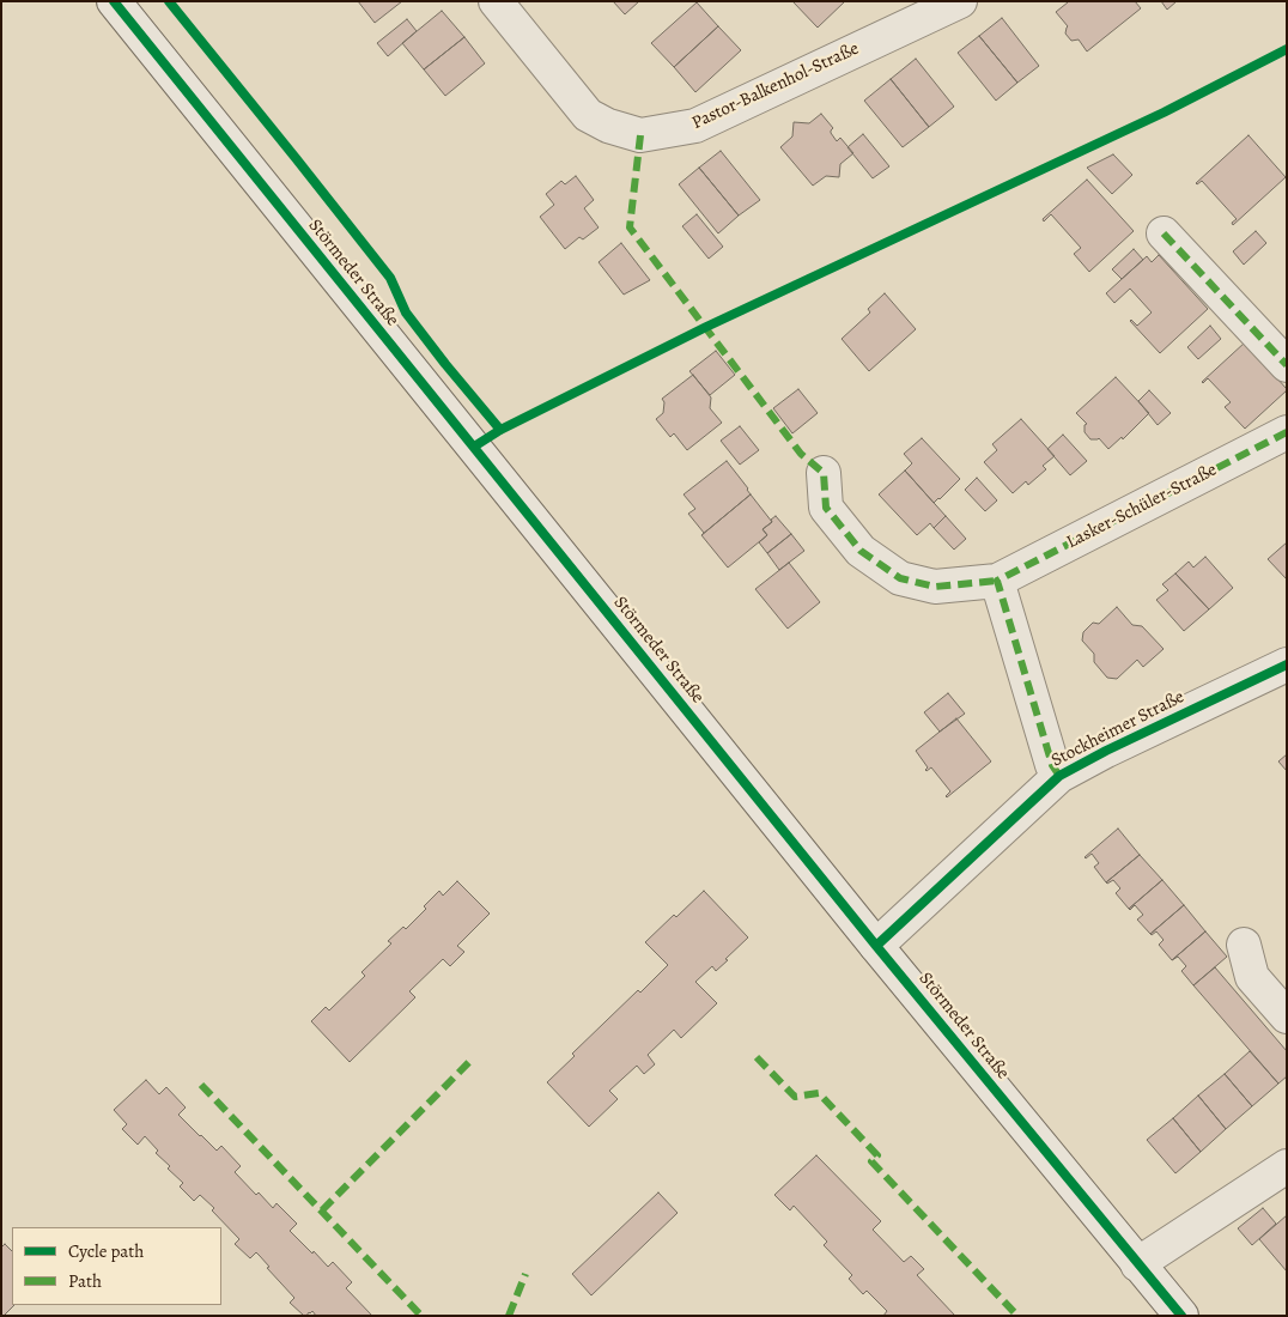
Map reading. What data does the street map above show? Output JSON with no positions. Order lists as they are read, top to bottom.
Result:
{
  "streets": {
    "street": [
      "Pastor-Balkenhol-Straße",
      "Störmeder Straße",
      "Lasker-Schüler-Straße",
      "Stockheimer Straße"
    ]
  },
  "crossings": [
    ["Störmeder Straße", "Stockheimer Straße"]
  ],
  "legend": ["Cycle path", "Path"]
}
